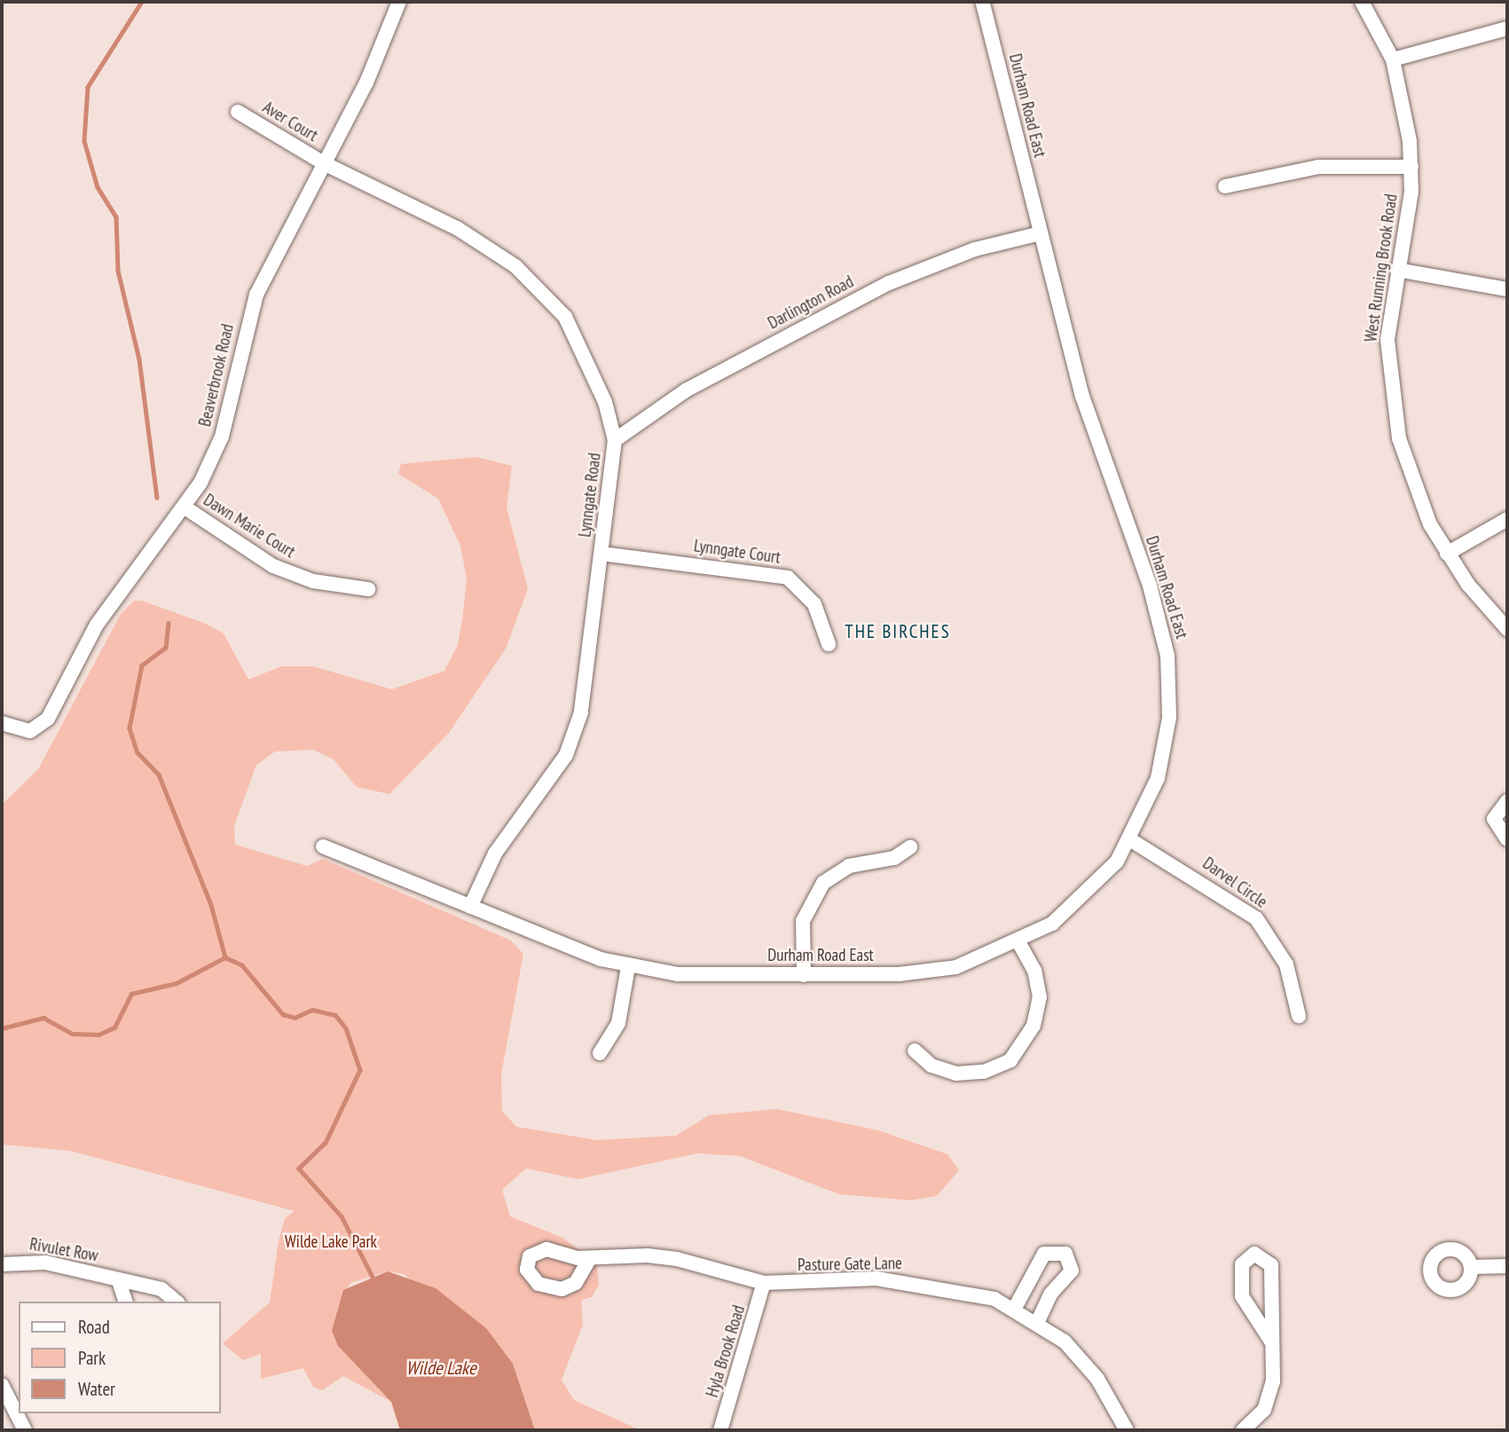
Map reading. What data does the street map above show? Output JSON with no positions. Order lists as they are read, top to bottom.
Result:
{
  "streets": {
    "street": [
      "Durham Road East",
      "Aver Court",
      "West Running Brook Road",
      "Darlington Road",
      "Beaverbrook Road",
      "Lynngate Road",
      "Dawn Marie Court",
      "Lynngate Court",
      "Darvel Circle",
      "Rivulet Row",
      "Pasture Gate Lane",
      "Hyla Brook Road"
    ]
  },
  "crossings": [
    ["Durham Road East", "Darlington Road"],
    ["Durham Road East", "Lynngate Road"],
    ["Durham Road East", "Darvel Circle"],
    ["Aver Court", "Beaverbrook Road"],
    ["Aver Court", "Lynngate Road"],
    ["Darlington Road", "Lynngate Road"],
    ["Beaverbrook Road", "Lynngate Road"],
    ["Beaverbrook Road", "Dawn Marie Court"],
    ["Lynngate Road", "Lynngate Court"],
    ["Pasture Gate Lane", "Hyla Brook Road"]
  ],
  "districts": ["THE BIRCHES"],
  "water": ["Wilde Lake"],
  "parks": ["Wilde Lake Park"],
  "legend": ["Road", "Park", "Water"]
}
